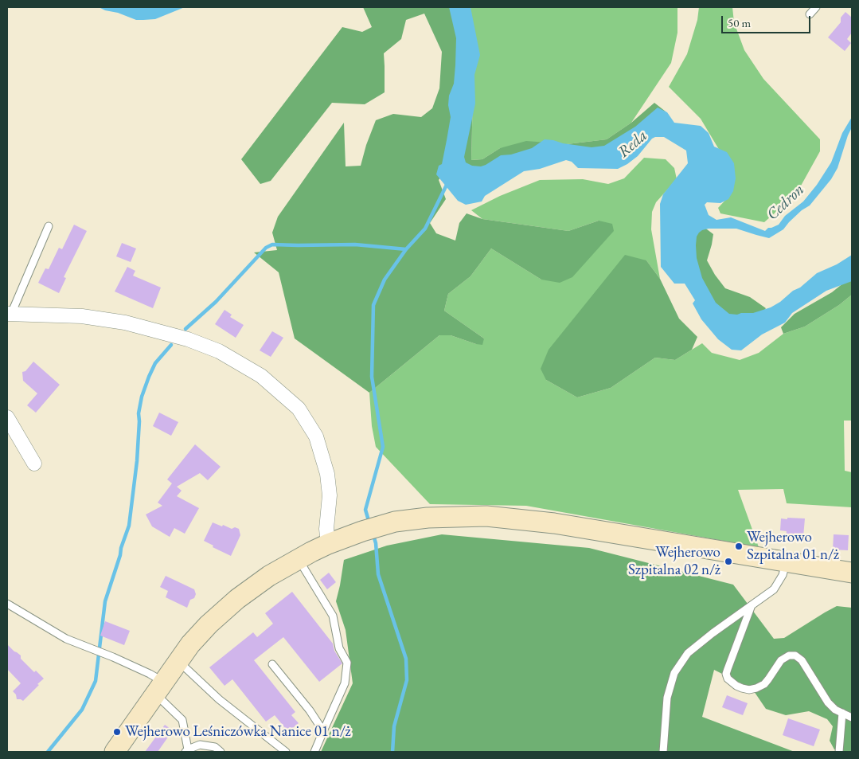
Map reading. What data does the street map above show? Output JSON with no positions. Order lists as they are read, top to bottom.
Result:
{
  "water": ["Reda", "Cedron"],
  "places": ["Wejherowo Szpitalna 01 n/ż", "Wejherowo Szpitalna 02 n/ż", "Wejherowo Leśniczówka Nanice 01 n/ż"],
  "scale_bar": "50 m"
}
